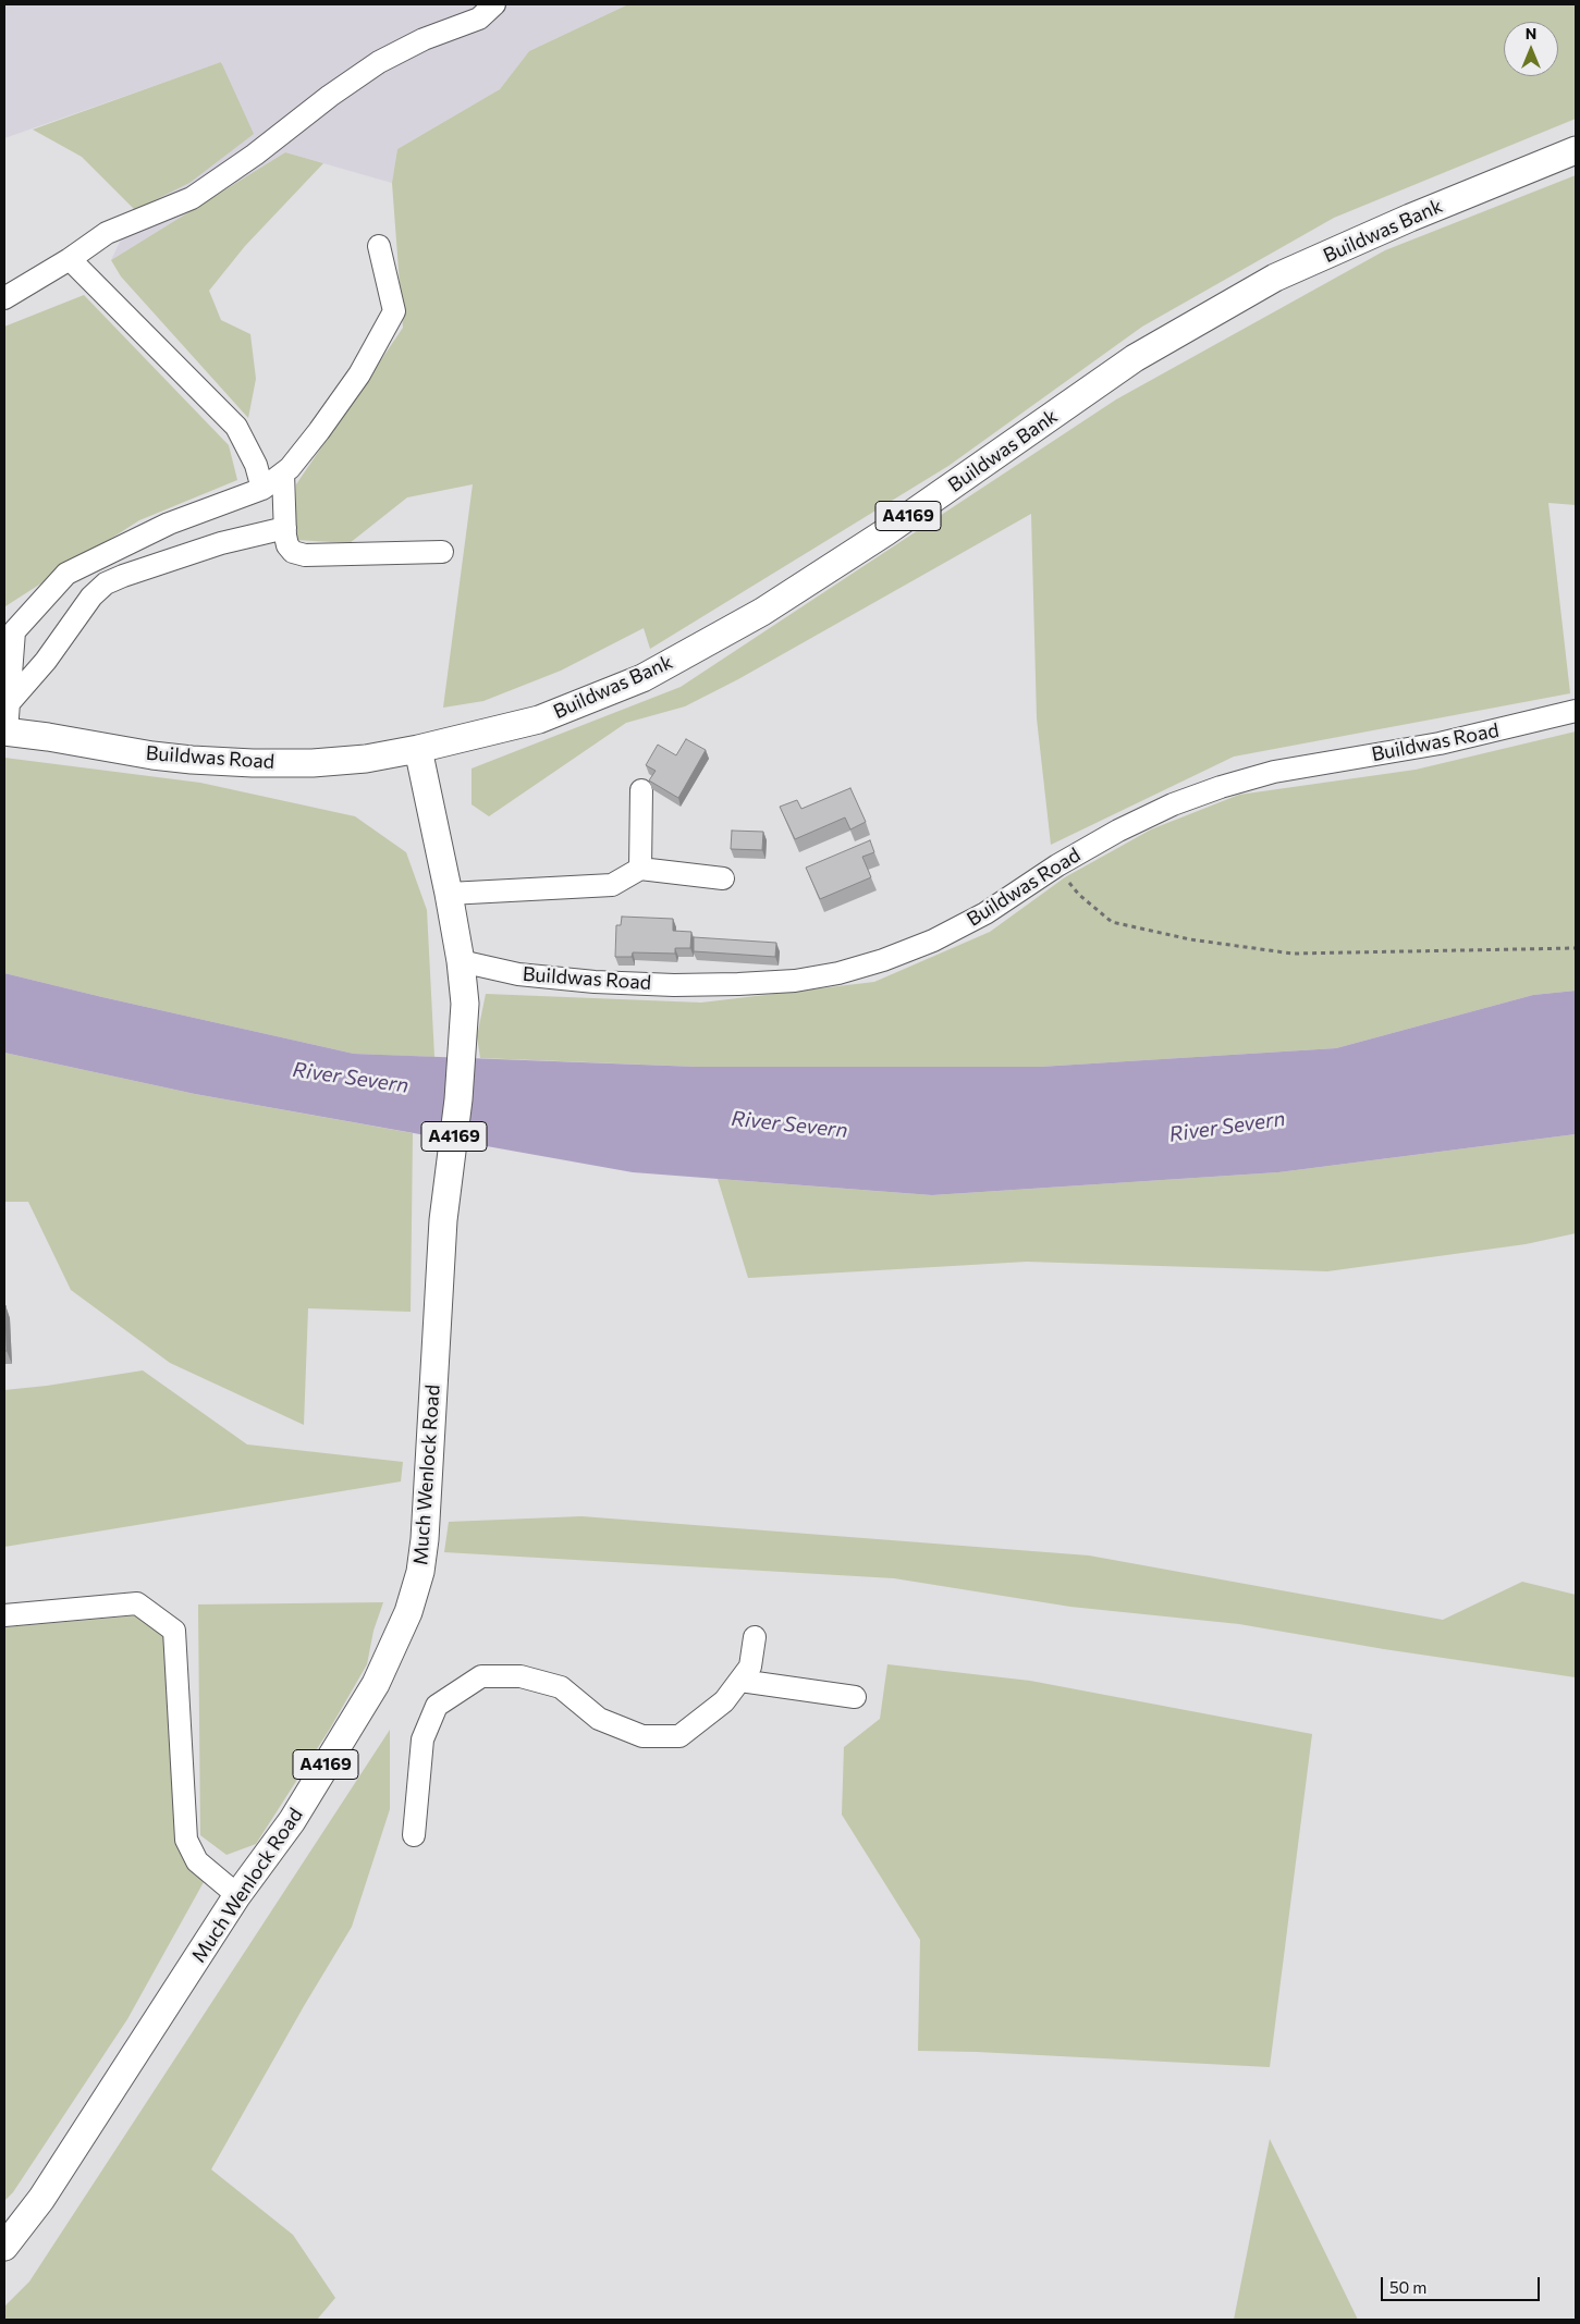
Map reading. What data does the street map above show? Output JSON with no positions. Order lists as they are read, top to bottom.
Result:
{
  "streets": {
    "main road": [
      "Buildwas Bank",
      "A4169",
      "Buildwas Road",
      "Much Wenlock Road"
    ]
  },
  "crossings": [
    ["Buildwas Bank", "Buildwas Road"],
    ["Buildwas Road", "Much Wenlock Road"]
  ],
  "water": ["River Severn"],
  "scale_bar": "50 m",
  "north": "top"
}
